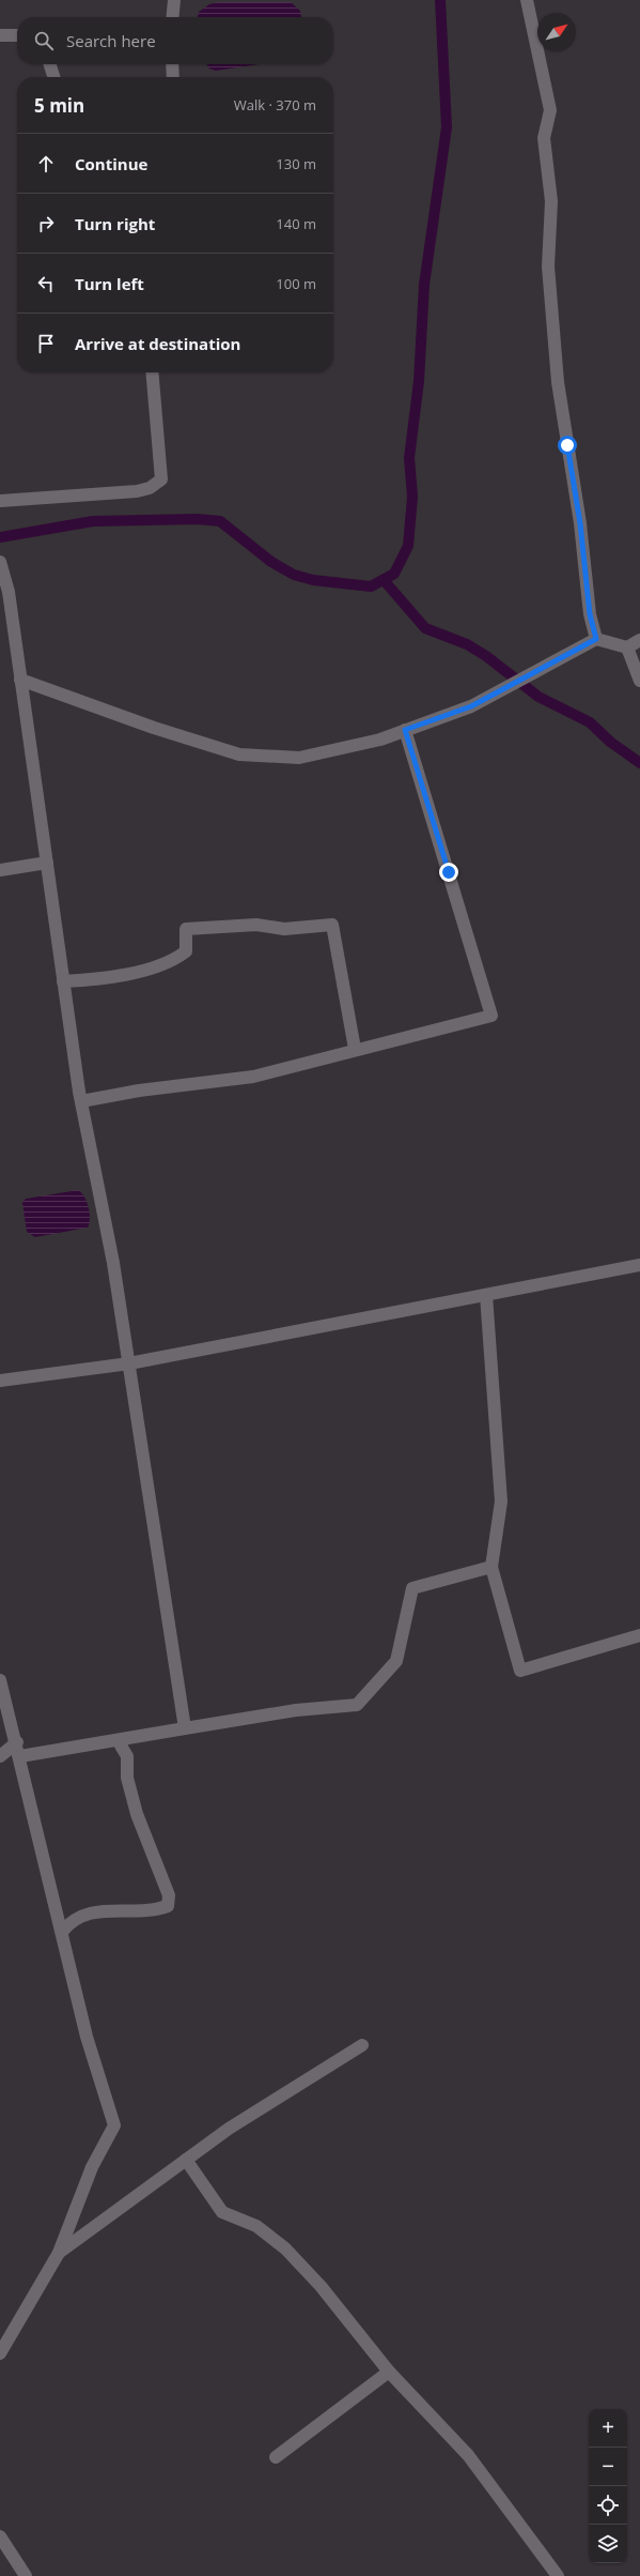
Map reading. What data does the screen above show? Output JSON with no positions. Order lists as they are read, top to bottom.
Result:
{
  "north": "top right",
  "page": {
    "search": "Search here",
    "heading": ["5 min", "Walk · 370 m"],
    "list": [
      ["Continue", "130 m"],
      ["Turn right", "140 m"],
      ["Turn left", "100 m"],
      "Arrive at destination"
    ],
    "map_buttons": ["+", "−"]
  }
}
